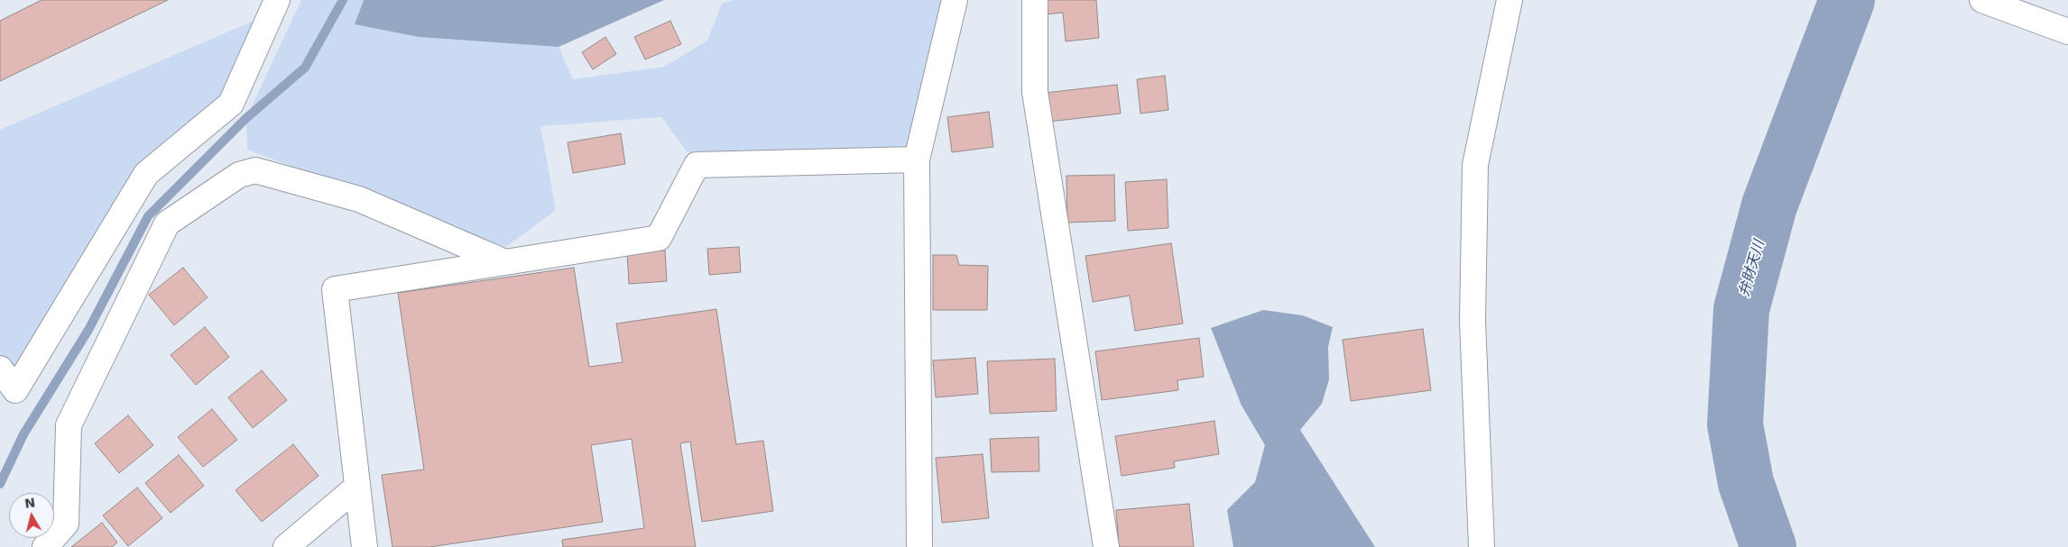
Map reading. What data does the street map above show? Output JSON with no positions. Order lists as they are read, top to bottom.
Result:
{
  "water": ["弁財天川"],
  "north": "top"
}
